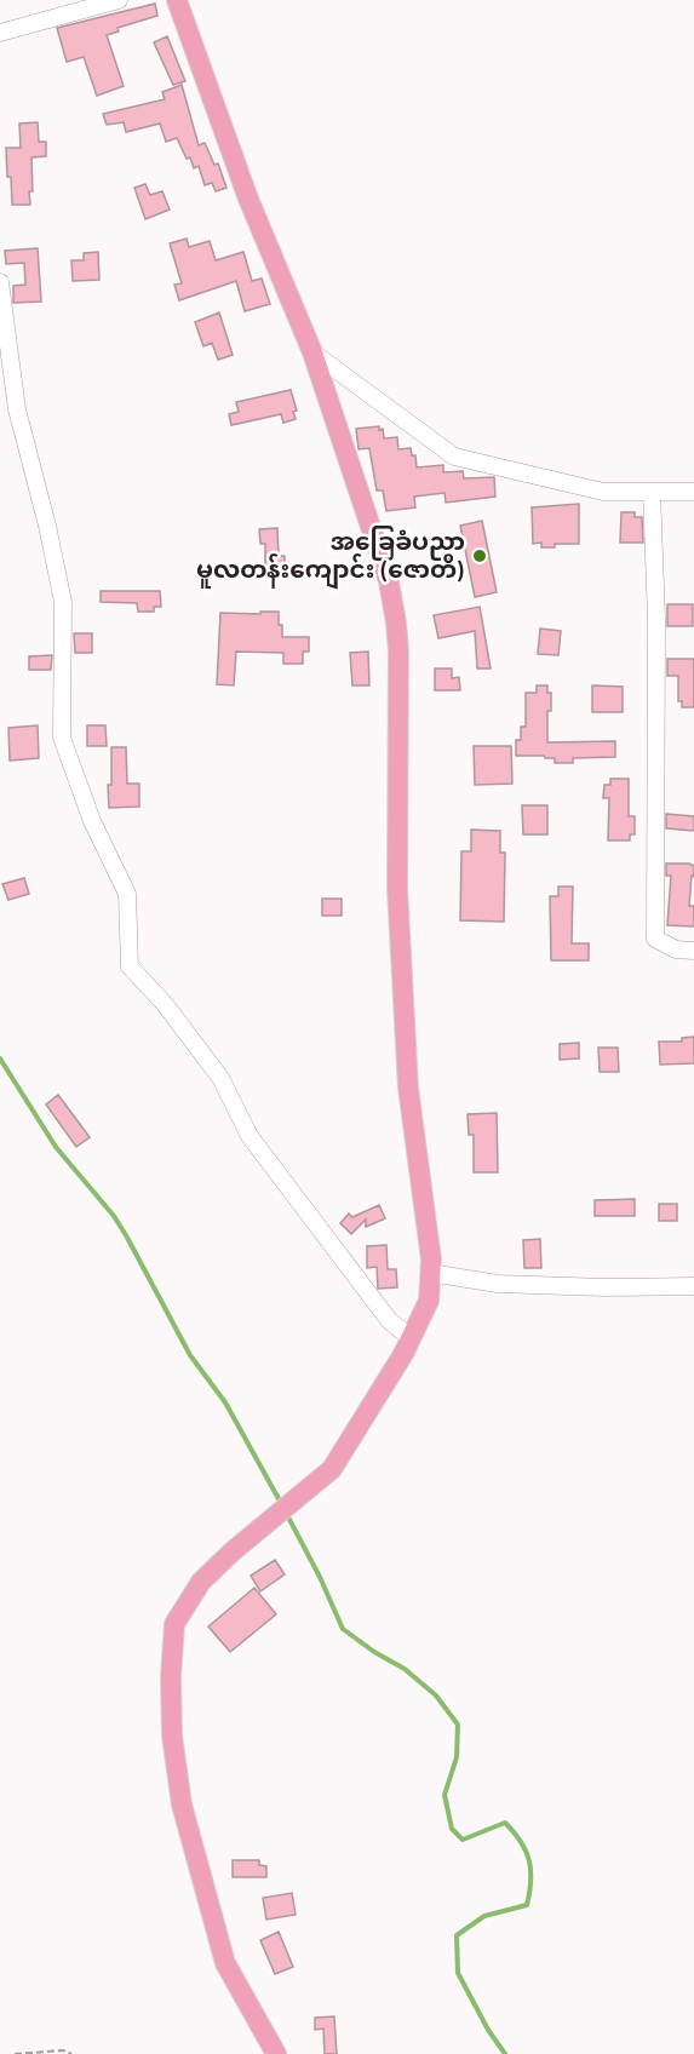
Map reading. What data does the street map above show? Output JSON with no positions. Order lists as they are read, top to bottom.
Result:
{
  "places": ["အခြေခံပညာ မူလတန်းကျောင်း (ဇောတိ)"]
}
